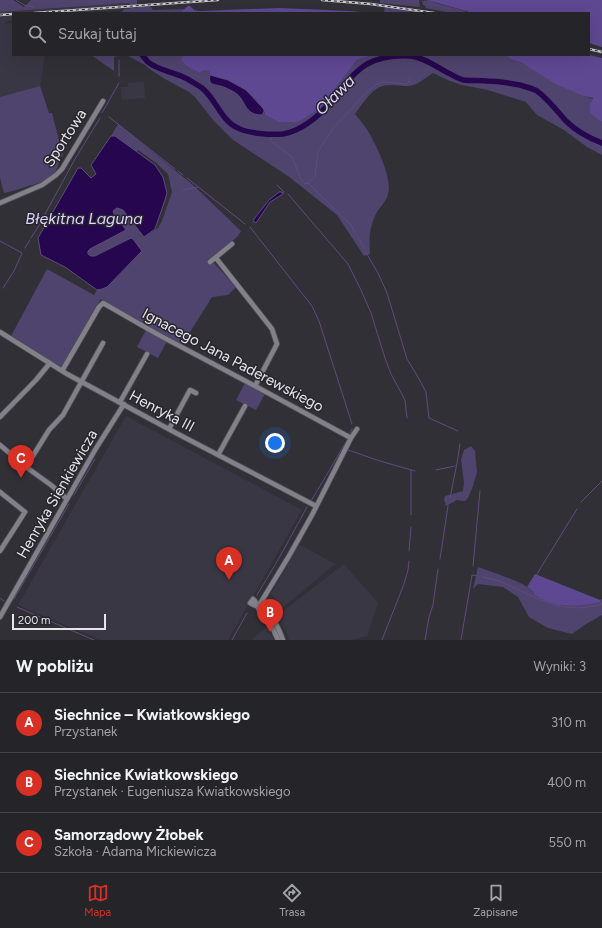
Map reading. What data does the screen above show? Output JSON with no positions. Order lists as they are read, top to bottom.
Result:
{
  "streets": {
    "street": [
      "Sportowa",
      "Ignacego Jana Paderewskiego",
      "Henryka III",
      "Henryka Sienkiewicza"
    ]
  },
  "crossings": [
    ["Ignacego Jana Paderewskiego", "Henryka III"],
    ["Henryka III", "Henryka Sienkiewicza"]
  ],
  "water": ["Oława", "Błękitna Laguna"],
  "scale_bar": "200 m",
  "page": {
    "search": "Szukaj tutaj",
    "pins": ["C", "A", "B"],
    "scale": "200 m",
    "heading": ["W pobliżu", "Wyniki: 3"],
    "list": [
      {
        "mark": "A",
        "name": "Siechnice – Kwiatkowskiego",
        "note": "Przystanek",
        "value": "310 m"
      },
      {
        "mark": "B",
        "name": "Siechnice Kwiatkowskiego",
        "note": "Przystanek · Eugeniusza Kwiatkowskiego",
        "value": "400 m"
      },
      {
        "mark": "C",
        "name": "Samorządowy Żłobek",
        "note": "Szkoła · Adama Mickiewicza",
        "value": "550 m"
      }
    ],
    "nav": ["Mapa", "Trasa", "Zapisane"]
  }
}
